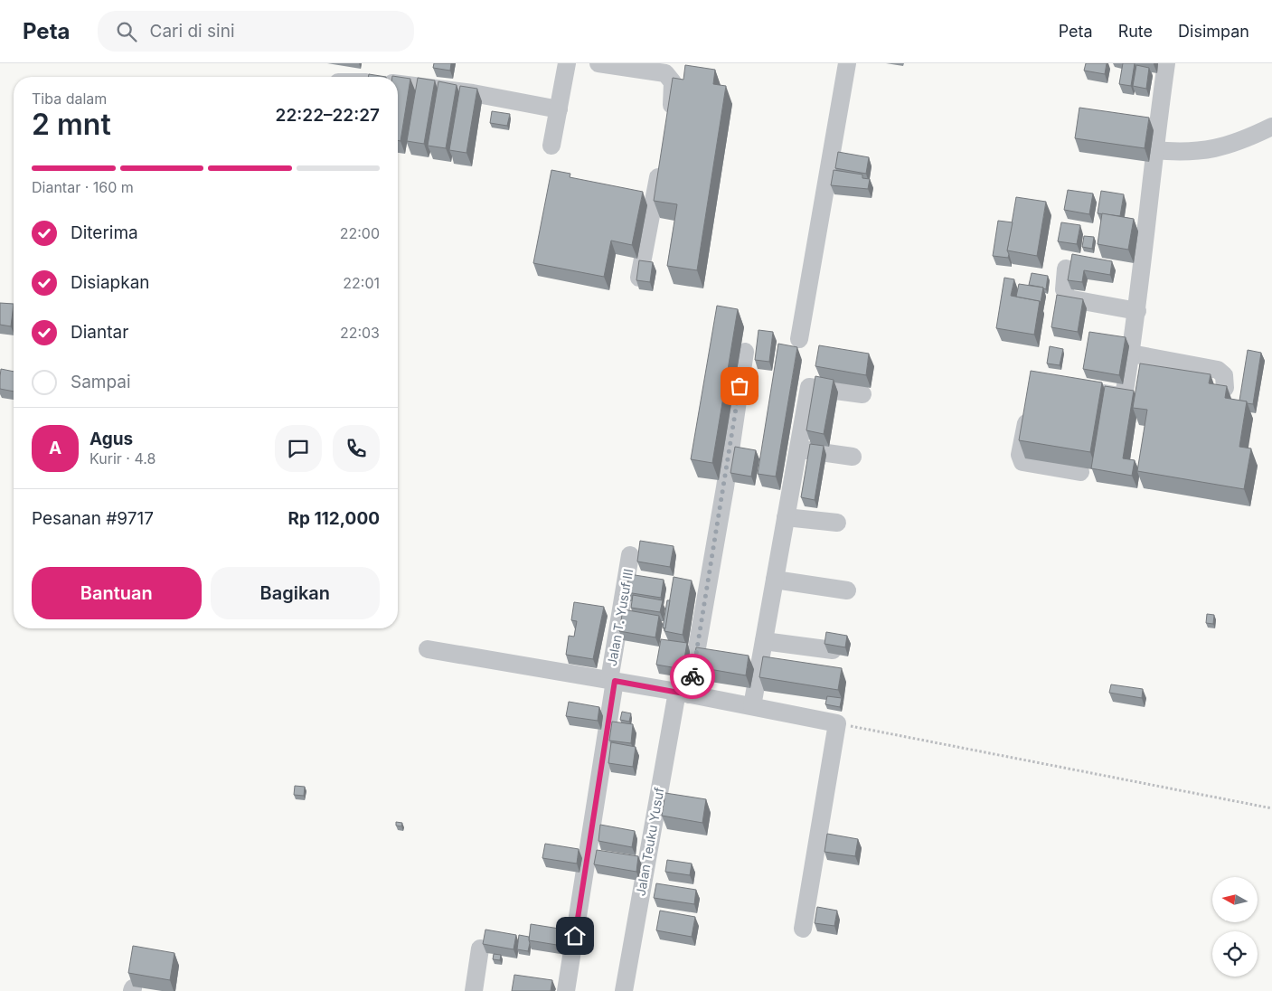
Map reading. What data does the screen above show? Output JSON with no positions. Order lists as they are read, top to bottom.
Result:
{
  "streets": {
    "street": ["Jalan T. Yusuf III", "Jalan Teuku Yusuf"]
  },
  "north": "left",
  "page": {
    "header": "Peta",
    "search": "Cari di sini",
    "nav": ["Peta", "Rute", "Disimpan"],
    "heading": ["2 mnt", "Tiba dalam", "22:22–22:27"],
    "panel": [
      "Agus",
      "Kurir · 4.8",
      "Pesanan #9717",
      "Rp 112,000"
    ],
    "bar": "Diantar · 160 m",
    "list": [
      ["Diterima", "22:00"],
      ["Disiapkan", "22:01"],
      ["Diantar", "22:03"],
      "Sampai"
    ],
    "round": "A",
    "buttons": ["Bantuan", "Bagikan"]
  }
}
